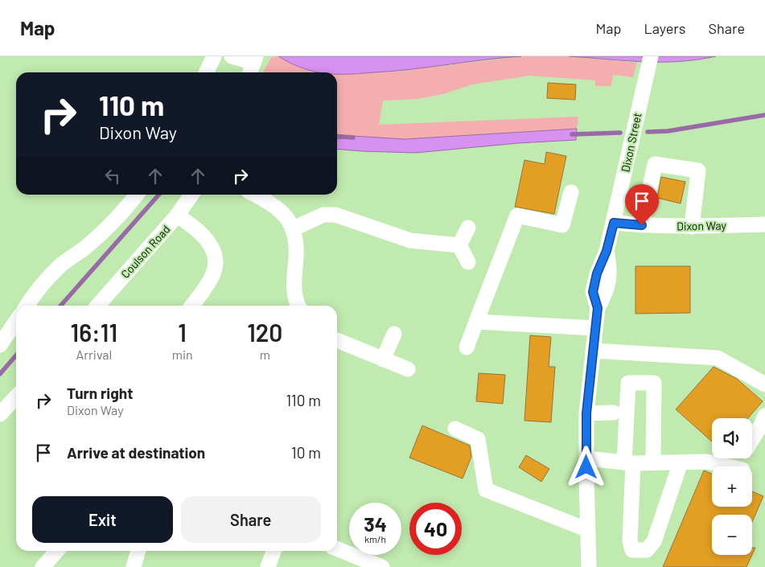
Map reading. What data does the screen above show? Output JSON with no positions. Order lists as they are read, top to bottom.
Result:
{
  "streets": {
    "street": ["Dixon Street", "Dixon Way", "Coulson Road"]
  },
  "crossings": [
    ["Dixon Street", "Dixon Way"]
  ],
  "page": {
    "header": "Map",
    "nav": ["Map", "Layers", "Share"],
    "turn": ["110 m", "Dixon Way"],
    "eta": [
      "16:11",
      "Arrival",
      "1",
      "min",
      "120",
      "m"
    ],
    "list": [
      {
        "name": "Turn right",
        "note": "Dixon Way",
        "value": "110 m"
      },
      {
        "name": "Arrive at destination",
        "value": "10 m"
      }
    ],
    "map_buttons": ["+", "−"],
    "buttons": ["Exit", "Share"],
    "speed": "34 km/h",
    "limit": "40"
  }
}
